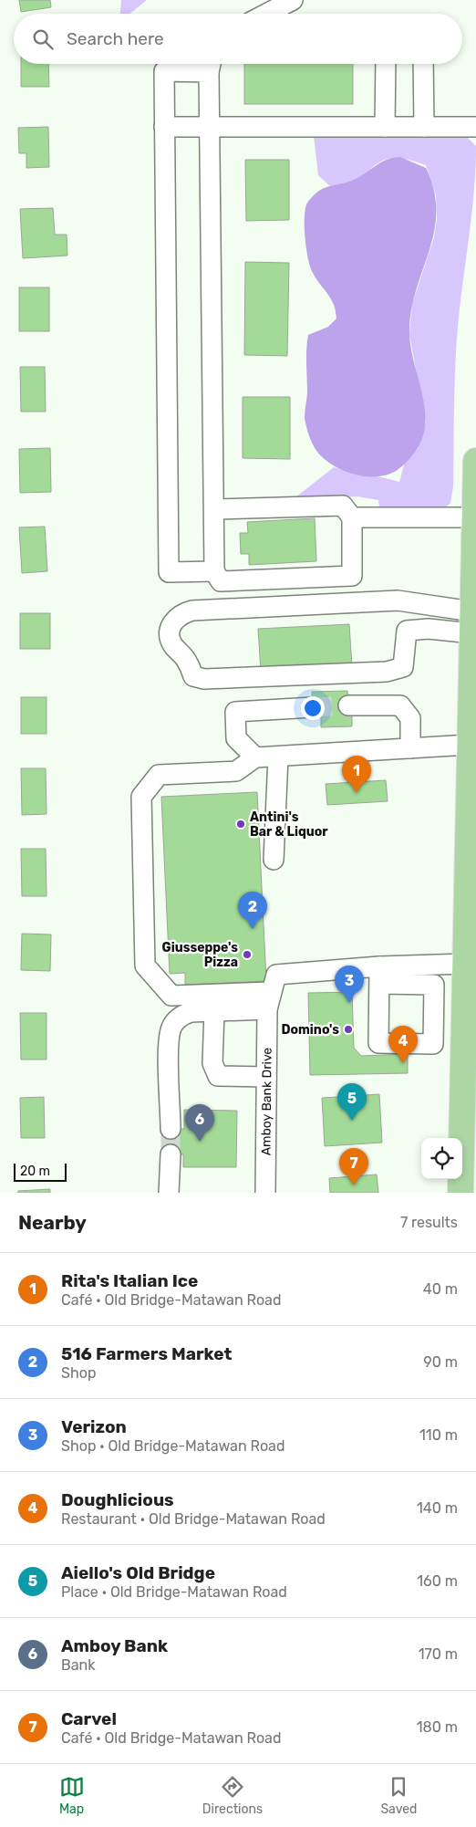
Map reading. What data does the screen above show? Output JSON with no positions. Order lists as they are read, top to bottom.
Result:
{
  "streets": {
    "lane": ["Amboy Bank Drive"]
  },
  "places": ["Antini's Bar & Liquor", "Giusseppe's Pizza", "Domino's"],
  "scale_bar": "20 m",
  "page": {
    "search": "Search here",
    "pins": [
      "1",
      "2",
      "3",
      "4",
      "5",
      "6",
      "7"
    ],
    "scale": "20 m",
    "heading": ["Nearby", "7 results"],
    "list": [
      {
        "mark": "1",
        "name": "Rita's Italian Ice",
        "note": "Café · Old Bridge-Matawan Road",
        "value": "40 m"
      },
      {
        "mark": "2",
        "name": "516 Farmers Market",
        "note": "Shop",
        "value": "90 m"
      },
      {
        "mark": "3",
        "name": "Verizon",
        "note": "Shop · Old Bridge-Matawan Road",
        "value": "110 m"
      },
      {
        "mark": "4",
        "name": "Doughlicious",
        "note": "Restaurant · Old Bridge-Matawan Road",
        "value": "140 m"
      },
      {
        "mark": "5",
        "name": "Aiello's Old Bridge",
        "note": "Place · Old Bridge-Matawan Road",
        "value": "160 m"
      },
      {
        "mark": "6",
        "name": "Amboy Bank",
        "note": "Bank",
        "value": "170 m"
      },
      {
        "mark": "7",
        "name": "Carvel",
        "note": "Café · Old Bridge-Matawan Road",
        "value": "180 m"
      }
    ],
    "nav": ["Map", "Directions", "Saved"]
  }
}
